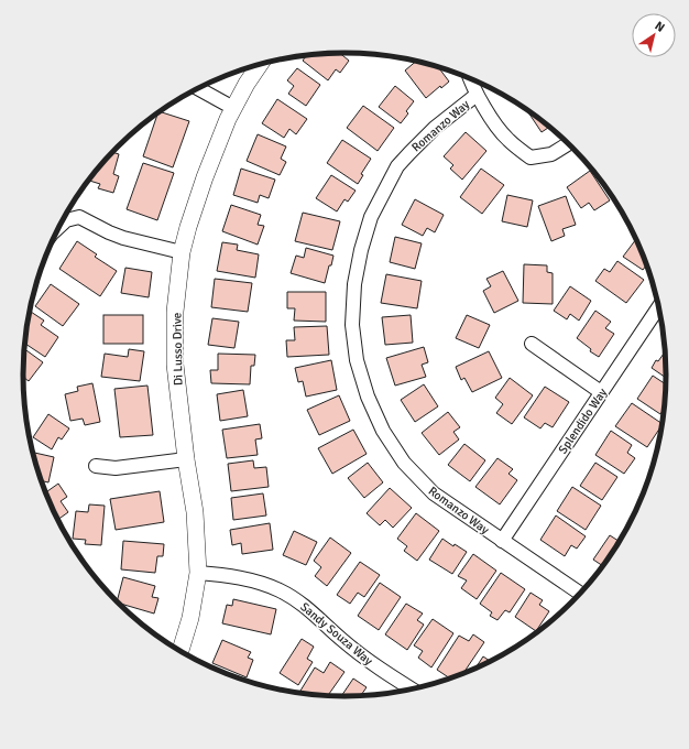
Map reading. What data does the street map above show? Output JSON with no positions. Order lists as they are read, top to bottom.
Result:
{
  "streets": {
    "street": [
      "Romanzo Way",
      "Di Lusso Drive",
      "Splendido Way",
      "Sandy Souza Way"
    ]
  },
  "crossings": [
    ["Romanzo Way", "Splendido Way"],
    ["Di Lusso Drive", "Sandy Souza Way"]
  ],
  "north": "top right"
}
